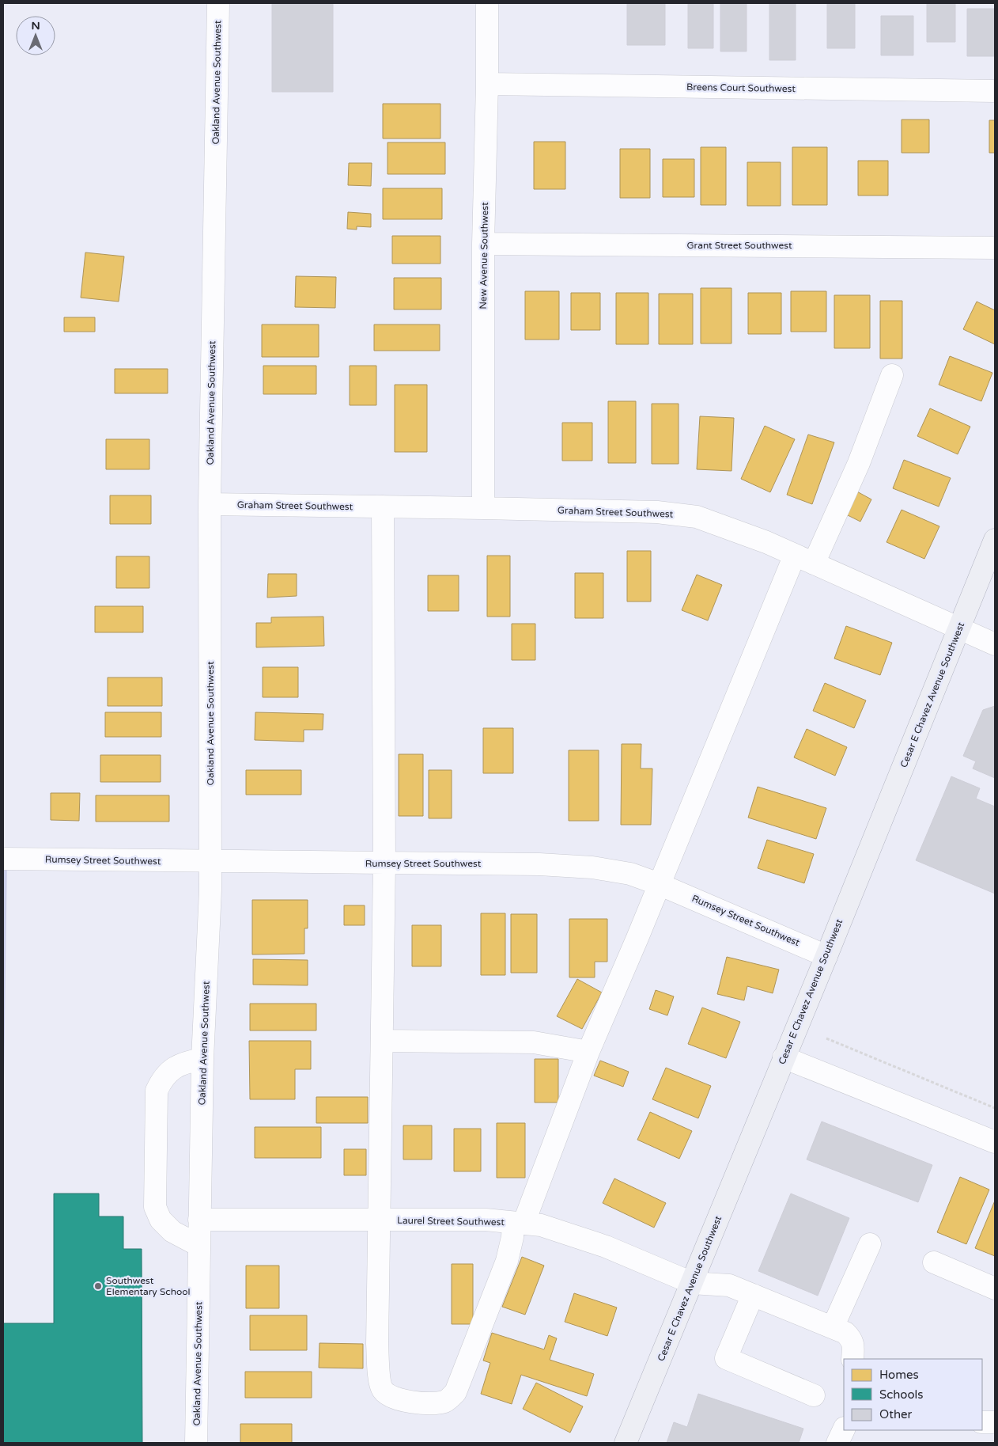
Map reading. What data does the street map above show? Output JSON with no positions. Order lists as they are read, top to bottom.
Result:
{
  "streets": {
    "main road": ["Cesar E Chavez Avenue Southwest"],
    "street": [
      "Oakland Avenue Southwest",
      "Breens Court Southwest",
      "Grant Street Southwest",
      "New Avenue Southwest",
      "Graham Street Southwest",
      "Rumsey Street Southwest",
      "Laurel Street Southwest"
    ]
  },
  "crossings": [
    ["Oakland Avenue Southwest", "Graham Street Southwest"],
    ["Oakland Avenue Southwest", "Rumsey Street Southwest"],
    ["Oakland Avenue Southwest", "Laurel Street Southwest"],
    ["Breens Court Southwest", "New Avenue Southwest"],
    ["Grant Street Southwest", "New Avenue Southwest"],
    ["New Avenue Southwest", "Graham Street Southwest"],
    ["Graham Street Southwest", "Cesar E Chavez Avenue Southwest"],
    ["Cesar E Chavez Avenue Southwest", "Rumsey Street Southwest"],
    ["Cesar E Chavez Avenue Southwest", "Laurel Street Southwest"]
  ],
  "places": ["Southwest Elementary School"],
  "legend": ["Homes", "Schools", "Other"],
  "north": "top"
}
